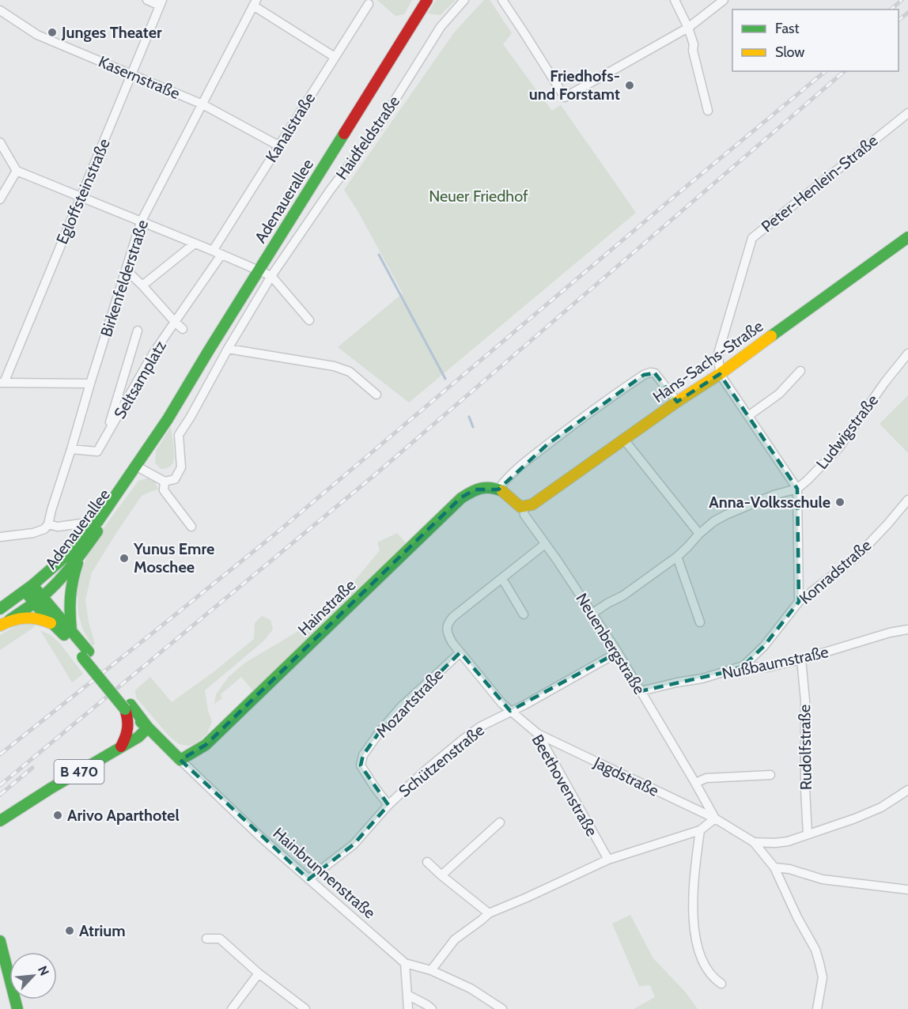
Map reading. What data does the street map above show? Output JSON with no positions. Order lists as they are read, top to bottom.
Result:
{
  "streets": {
    "main road": [
      "Adenauerallee",
      "Hans-Sachs-Straße",
      "Hainstraße",
      "B 470",
      "Hainbrunnenstraße"
    ],
    "street": [
      "Kasernstraße",
      "Kanalstraße",
      "Haidfeldstraße",
      "Peter-Henlein-Straße",
      "Egloffsteinstraße",
      "Birkenfelderstraße",
      "Seltsamplatz",
      "Ludwigstraße",
      "Konradstraße",
      "Neuenbergstraße",
      "Nußbaumstraße",
      "Mozartstraße",
      "Rudolfstraße",
      "Schützenstraße",
      "Jagdstraße",
      "Beethovenstraße"
    ]
  },
  "crossings": [
    ["Kasernstraße", "Kanalstraße"],
    ["Kasernstraße", "Egloffsteinstraße"],
    ["Kasernstraße", "Birkenfelderstraße"],
    ["Peter-Henlein-Straße", "Hans-Sachs-Straße"],
    ["Birkenfelderstraße", "Seltsamplatz"],
    ["Hans-Sachs-Straße", "Neuenbergstraße"],
    ["Ludwigstraße", "Neuenbergstraße"],
    ["Konradstraße", "Nußbaumstraße"],
    ["Hainstraße", "Hainbrunnenstraße"],
    ["Neuenbergstraße", "Nußbaumstraße"],
    ["Neuenbergstraße", "Schützenstraße"],
    ["Neuenbergstraße", "Jagdstraße"],
    ["Nußbaumstraße", "Rudolfstraße"],
    ["Mozartstraße", "Schützenstraße"],
    ["Mozartstraße", "Beethovenstraße"],
    ["Schützenstraße", "Beethovenstraße"],
    ["Schützenstraße", "Hainbrunnenstraße"],
    ["B 470", "Hainbrunnenstraße"],
    ["Jagdstraße", "Beethovenstraße"]
  ],
  "parks": ["Neuer Friedhof"],
  "places": [
    "Junges Theater",
    "Friedhofs- und Forstamt",
    "Anna-Volksschule",
    "Yunus Emre Moschee",
    "Arivo Aparthotel",
    "Atrium"
  ],
  "legend": ["Fast", "Slow"],
  "north": "top right"
}
